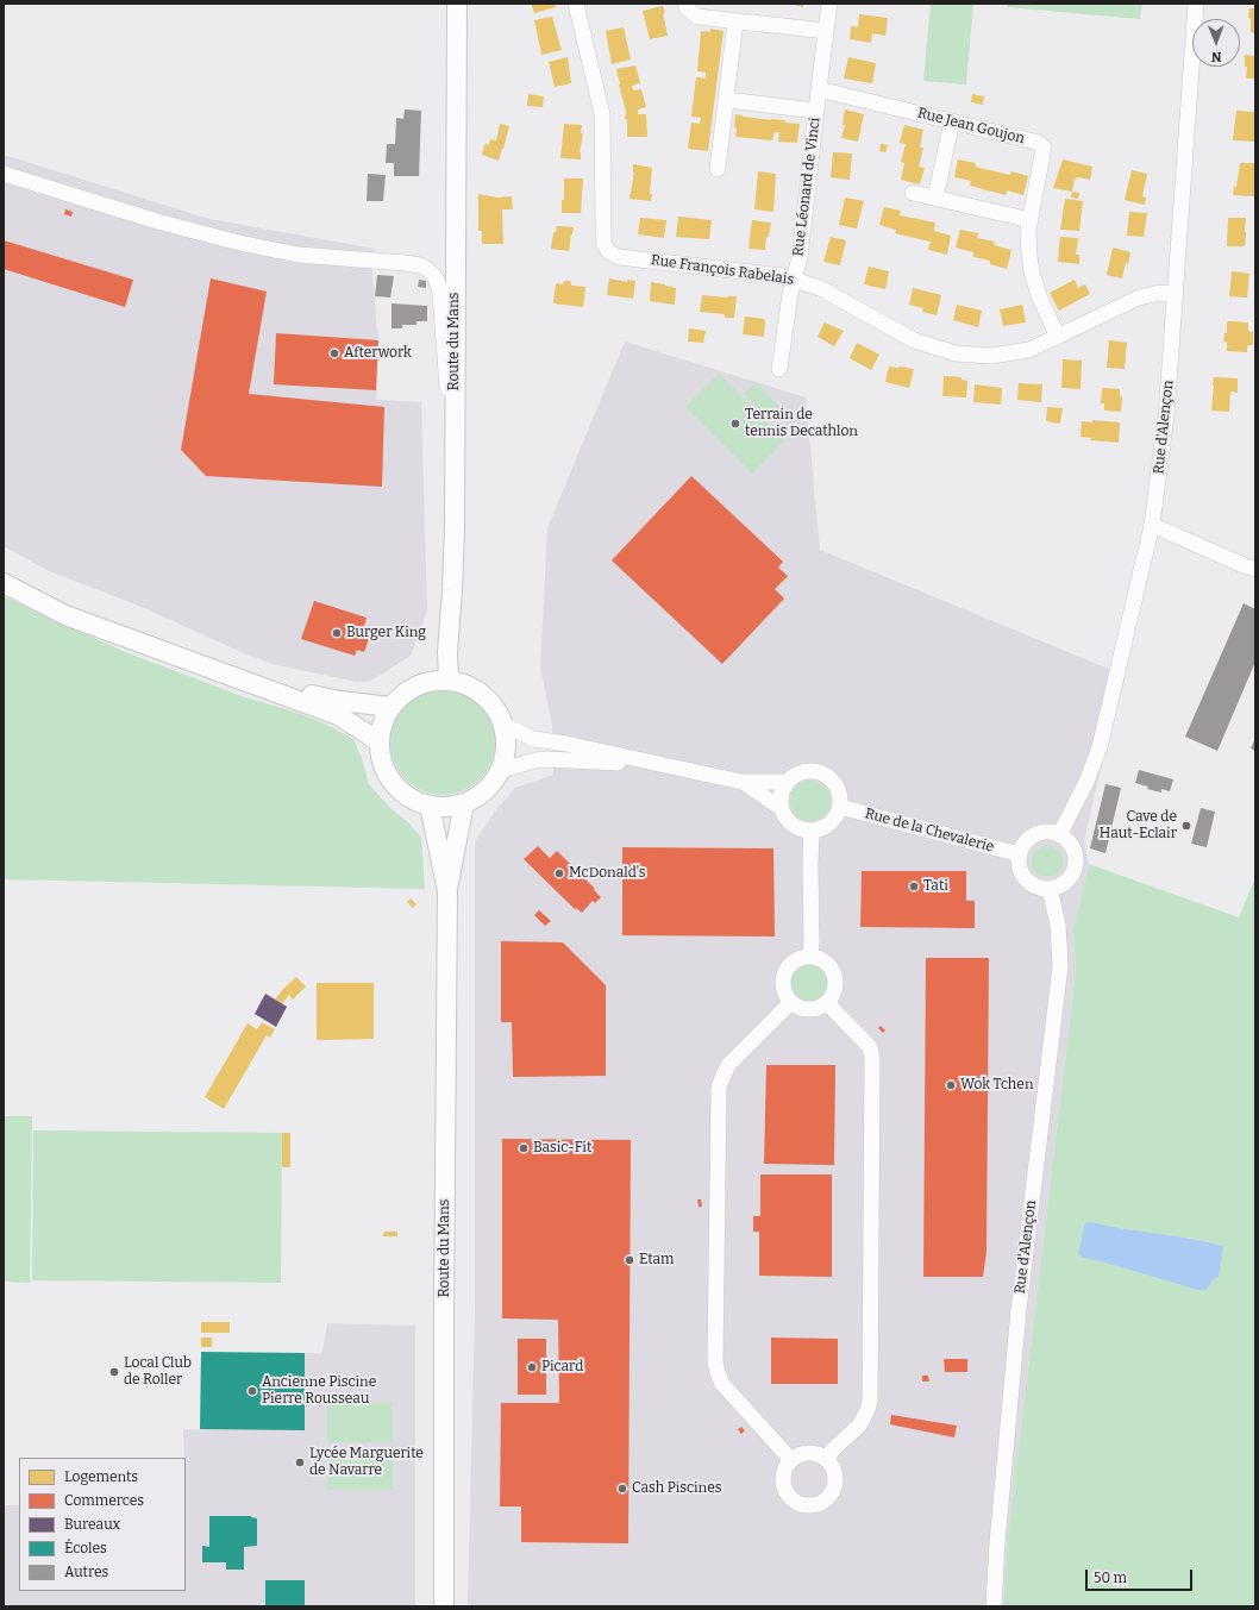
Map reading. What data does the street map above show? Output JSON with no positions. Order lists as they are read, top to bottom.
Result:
{
  "streets": {
    "main road": ["Route du Mans"],
    "street": [
      "Rue Jean Goujon",
      "Rue Léonard de Vinci",
      "Rue François Rabelais",
      "Rue d'Alençon",
      "Rue de la Chevalerie"
    ]
  },
  "crossings": [
    ["Rue Jean Goujon", "Rue Léonard de Vinci"],
    ["Rue Jean Goujon", "Rue François Rabelais"],
    ["Rue Léonard de Vinci", "Rue François Rabelais"],
    ["Rue François Rabelais", "Rue d'Alençon"],
    ["Rue d'Alençon", "Rue de la Chevalerie"]
  ],
  "places": [
    "Afterwork",
    "Terrain de tennis Decathlon",
    "Burger King",
    "Cave de Haut-Eclair",
    "McDonald's",
    "Tati",
    "Wok Tchen",
    "Basic-Fit",
    "Etam",
    "Picard",
    "Local Club de Roller",
    "Ancienne Piscine Pierre Rousseau",
    "Lycée Marguerite de Navarre",
    "Cash Piscines"
  ],
  "legend": [
    "Logements",
    "Commerces",
    "Bureaux",
    "Écoles",
    "Autres"
  ],
  "scale_bar": "50 m",
  "north": "bottom"
}
